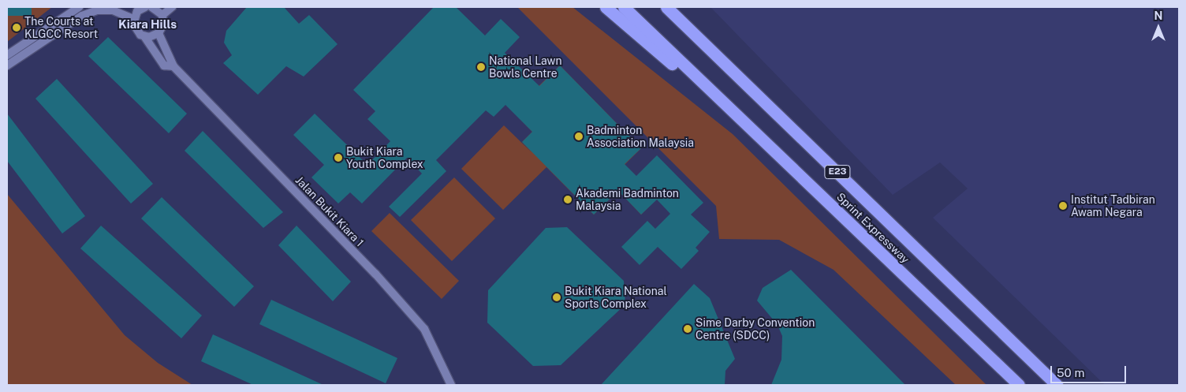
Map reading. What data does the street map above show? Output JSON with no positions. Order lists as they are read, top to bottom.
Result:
{
  "streets": {
    "highway": ["E23", "Sprint Expressway"],
    "street": ["Jalan Bukit Kiara 1"]
  },
  "districts": ["Kiara Hills"],
  "places": [
    "The Courts at KLGCC Resort",
    "National Lawn Bowls Centre",
    "Badminton Association Malaysia",
    "Bukit Kiara Youth Complex",
    "Akademi Badminton Malaysia",
    "Institut Tadbiran Awam Negara",
    "Bukit Kiara National Sports Complex",
    "Sime Darby Convention Centre (SDCC)"
  ],
  "scale_bar": "50 m",
  "north": "top"
}
